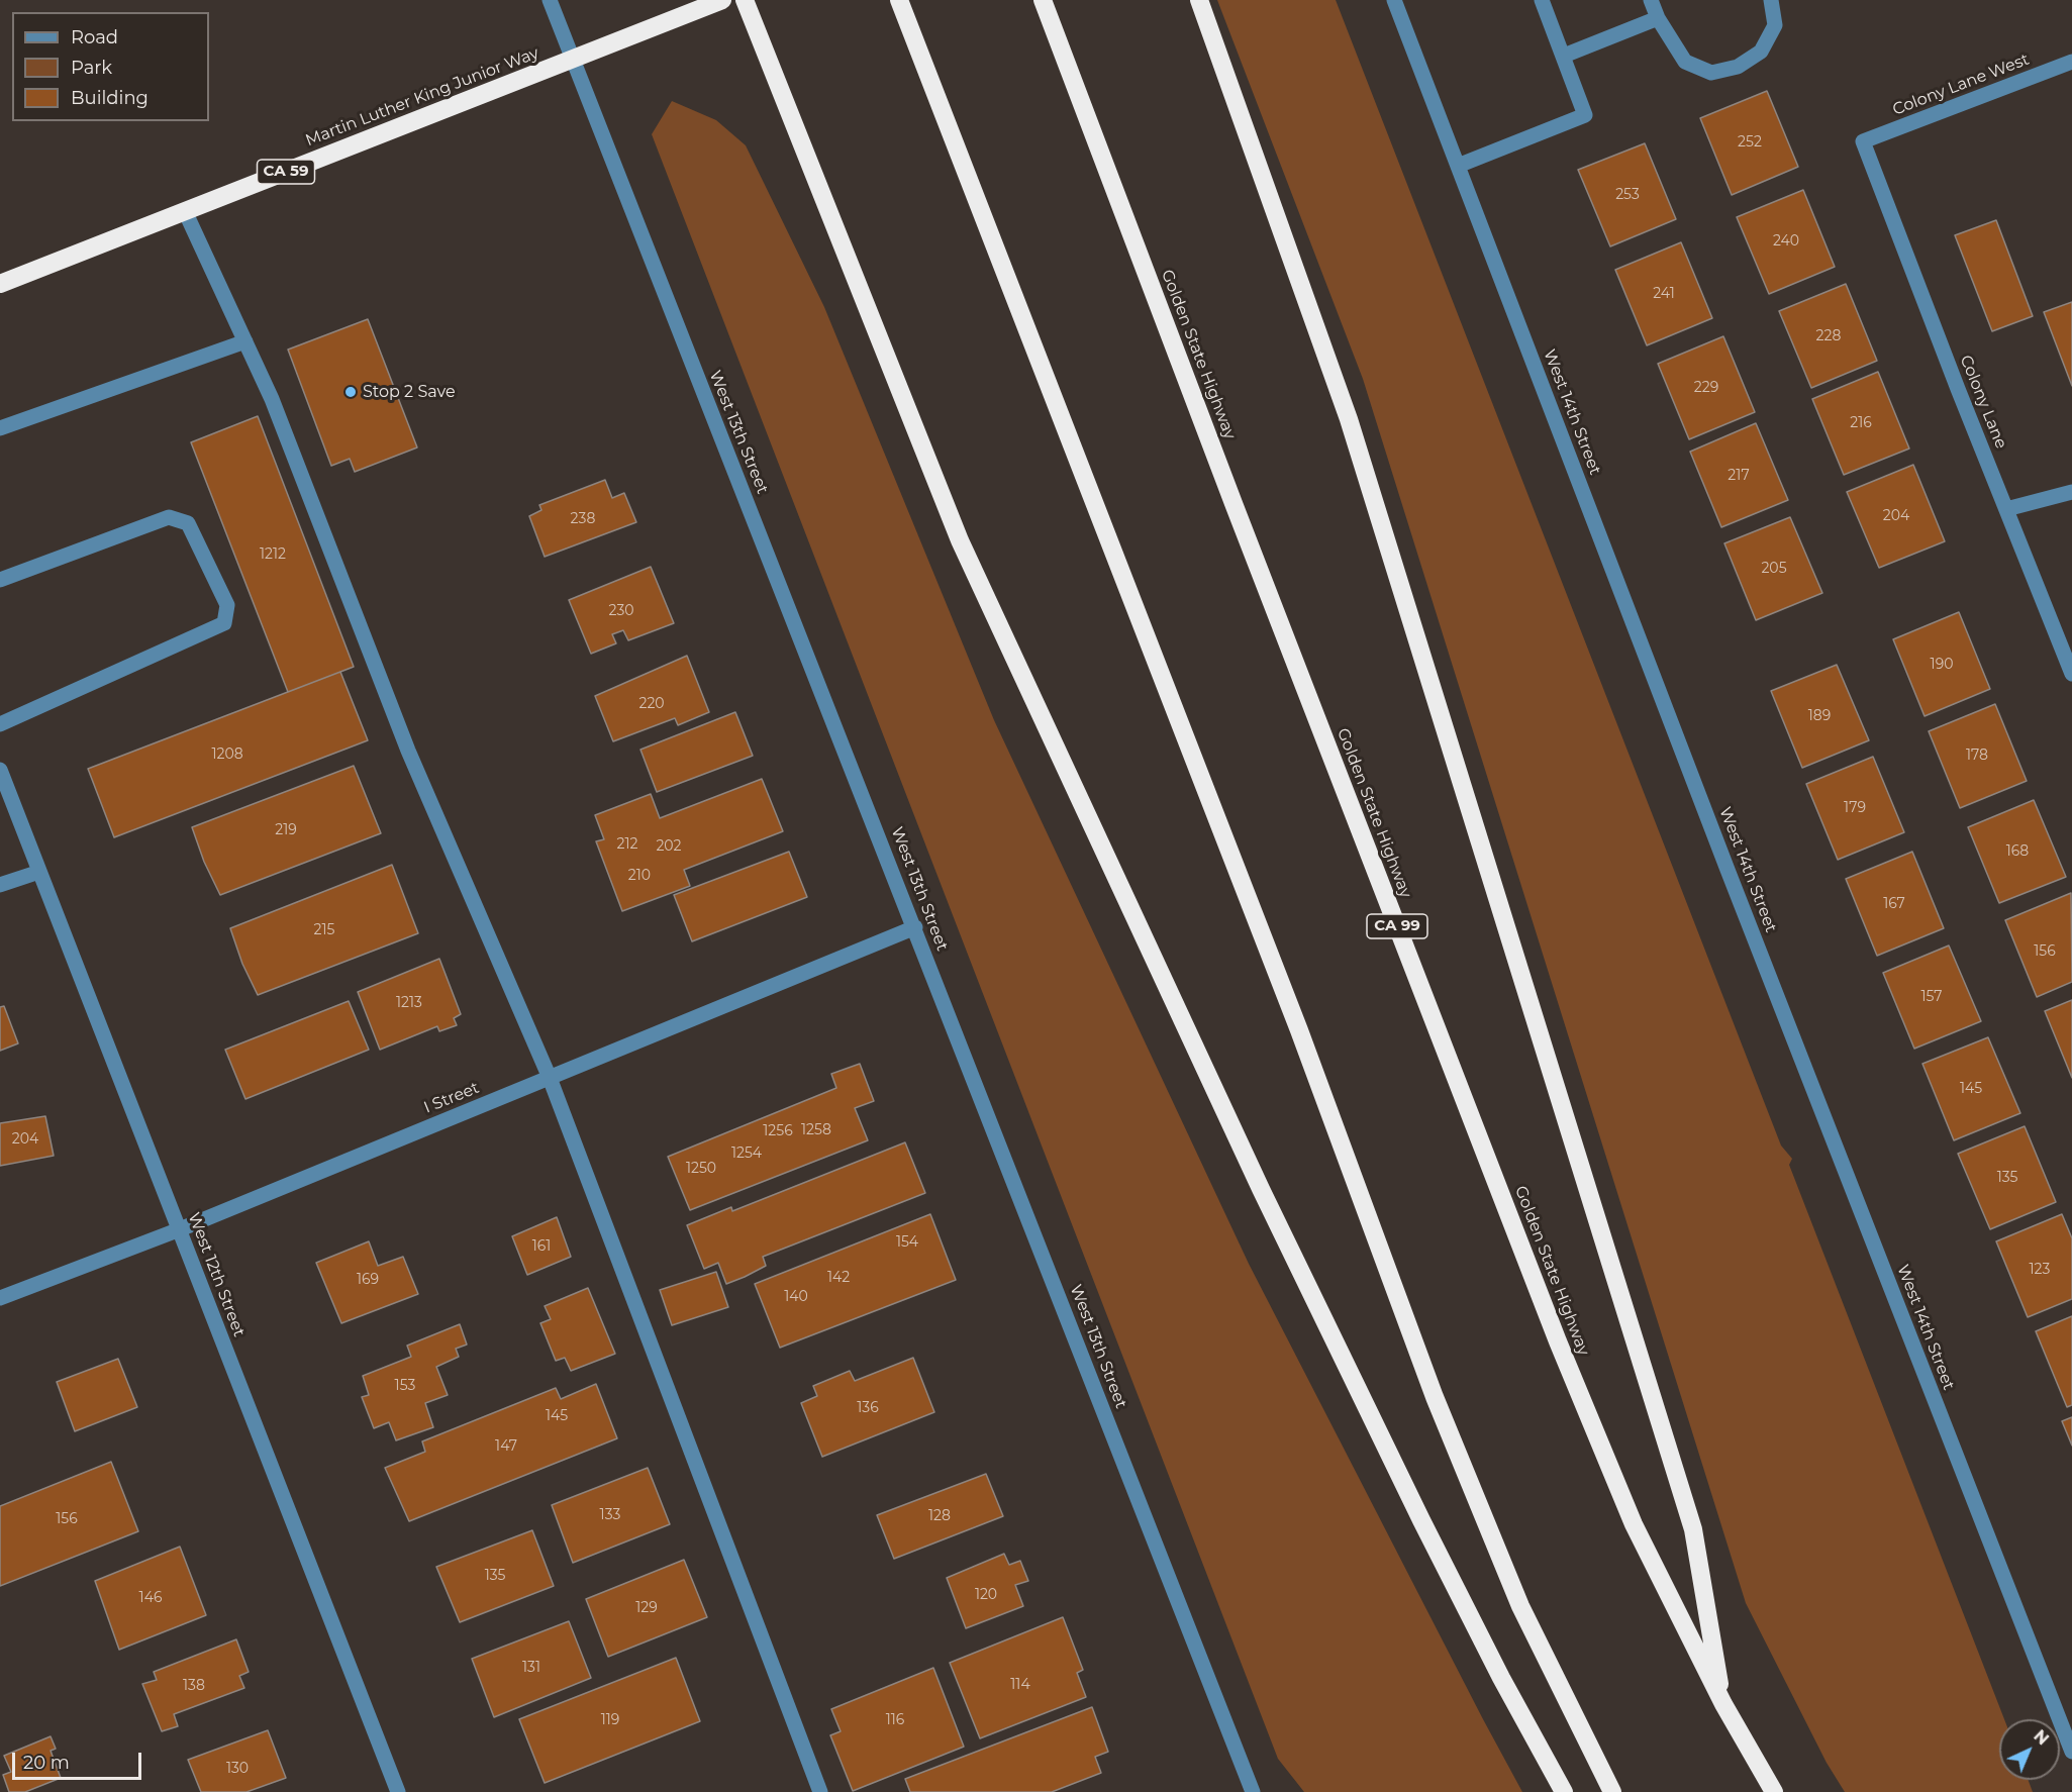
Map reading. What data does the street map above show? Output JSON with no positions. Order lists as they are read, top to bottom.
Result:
{
  "streets": {
    "highway": [
      "Martin Luther King Junior Way",
      "CA 59",
      "Golden State Highway",
      "CA 99"
    ],
    "street": [
      "Colony Lane West",
      "Colony Lane",
      "West 14th Street",
      "West 13th Street",
      "I Street",
      "West 12th Street"
    ]
  },
  "crossings": [
    ["Colony Lane West", "Colony Lane"],
    ["Martin Luther King Junior Way", "West 13th Street"],
    ["West 13th Street", "I Street"],
    ["I Street", "West 12th Street"]
  ],
  "places": ["Stop 2 Save"],
  "house_numbers": [
    "252",
    "253",
    "240",
    "241",
    "228",
    "229",
    "216",
    "217",
    "204",
    "238",
    "1212",
    "205",
    "230",
    "190",
    "220",
    "189",
    "1208",
    "178",
    "179",
    "219",
    "212",
    "202",
    "168",
    "210",
    "167",
    "215",
    "156",
    "157",
    "1213",
    "145",
    "1258",
    "1256",
    "204",
    "1254",
    "1250",
    "135",
    "154",
    "161",
    "123",
    "142",
    "169",
    "140",
    "153",
    "136",
    "145",
    "147",
    "133",
    "128",
    "156",
    "135",
    "120",
    "146",
    "129",
    "131",
    "114",
    "138",
    "119",
    "116",
    "130"
  ],
  "legend": ["Road", "Park", "Building"],
  "scale_bar": "20 m",
  "north": "top right"
}
